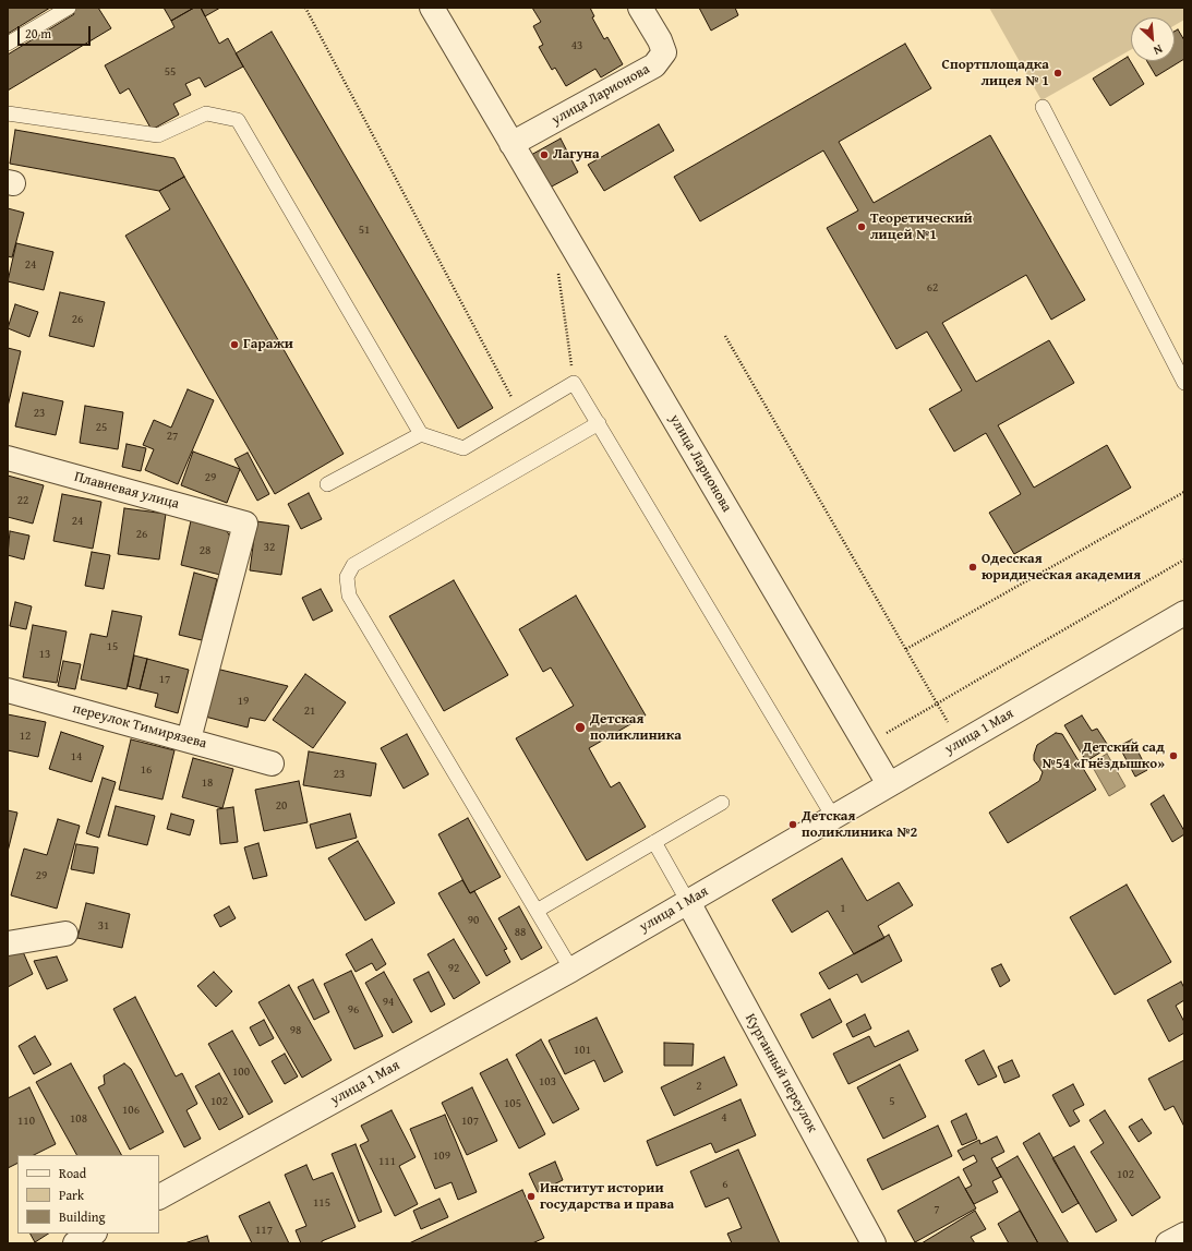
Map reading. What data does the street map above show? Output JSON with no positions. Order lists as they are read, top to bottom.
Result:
{
  "streets": {
    "street": [
      "улица Ларионова",
      "Плавневая улица",
      "переулок Тимирязева",
      "улица 1 Мая",
      "Курганный переулок"
    ]
  },
  "crossings": [
    ["улица Ларионова", "улица 1 Мая"],
    ["Плавневая улица", "переулок Тимирязева"],
    ["улица 1 Мая", "Курганный переулок"]
  ],
  "places": [
    "Спортплощадка лицея № 1",
    "Лагуна",
    "Теоретический лицей №1",
    "Гаражи",
    "Одесская юридическая академия",
    "Детская поликлиника",
    "Детский сад №54 «Гнёздышко»",
    "Детская поликлиника №2",
    "Институт истории государства и права"
  ],
  "house_numbers": [
    "43",
    "55",
    "51",
    "24",
    "62",
    "26",
    "23",
    "25",
    "27",
    "29",
    "22",
    "24",
    "26",
    "32",
    "28",
    "15",
    "13",
    "17",
    "19",
    "21",
    "12",
    "14",
    "16",
    "23",
    "18",
    "20",
    "29",
    "1",
    "90",
    "31",
    "88",
    "92",
    "94",
    "96",
    "98",
    "101",
    "100",
    "103",
    "2",
    "102",
    "5",
    "105",
    "106",
    "4",
    "108",
    "110",
    "107",
    "109",
    "111",
    "102",
    "6",
    "115",
    "7",
    "117"
  ],
  "legend": ["Road", "Park", "Building"],
  "scale_bar": "20 m",
  "north": "bottom right"
}
